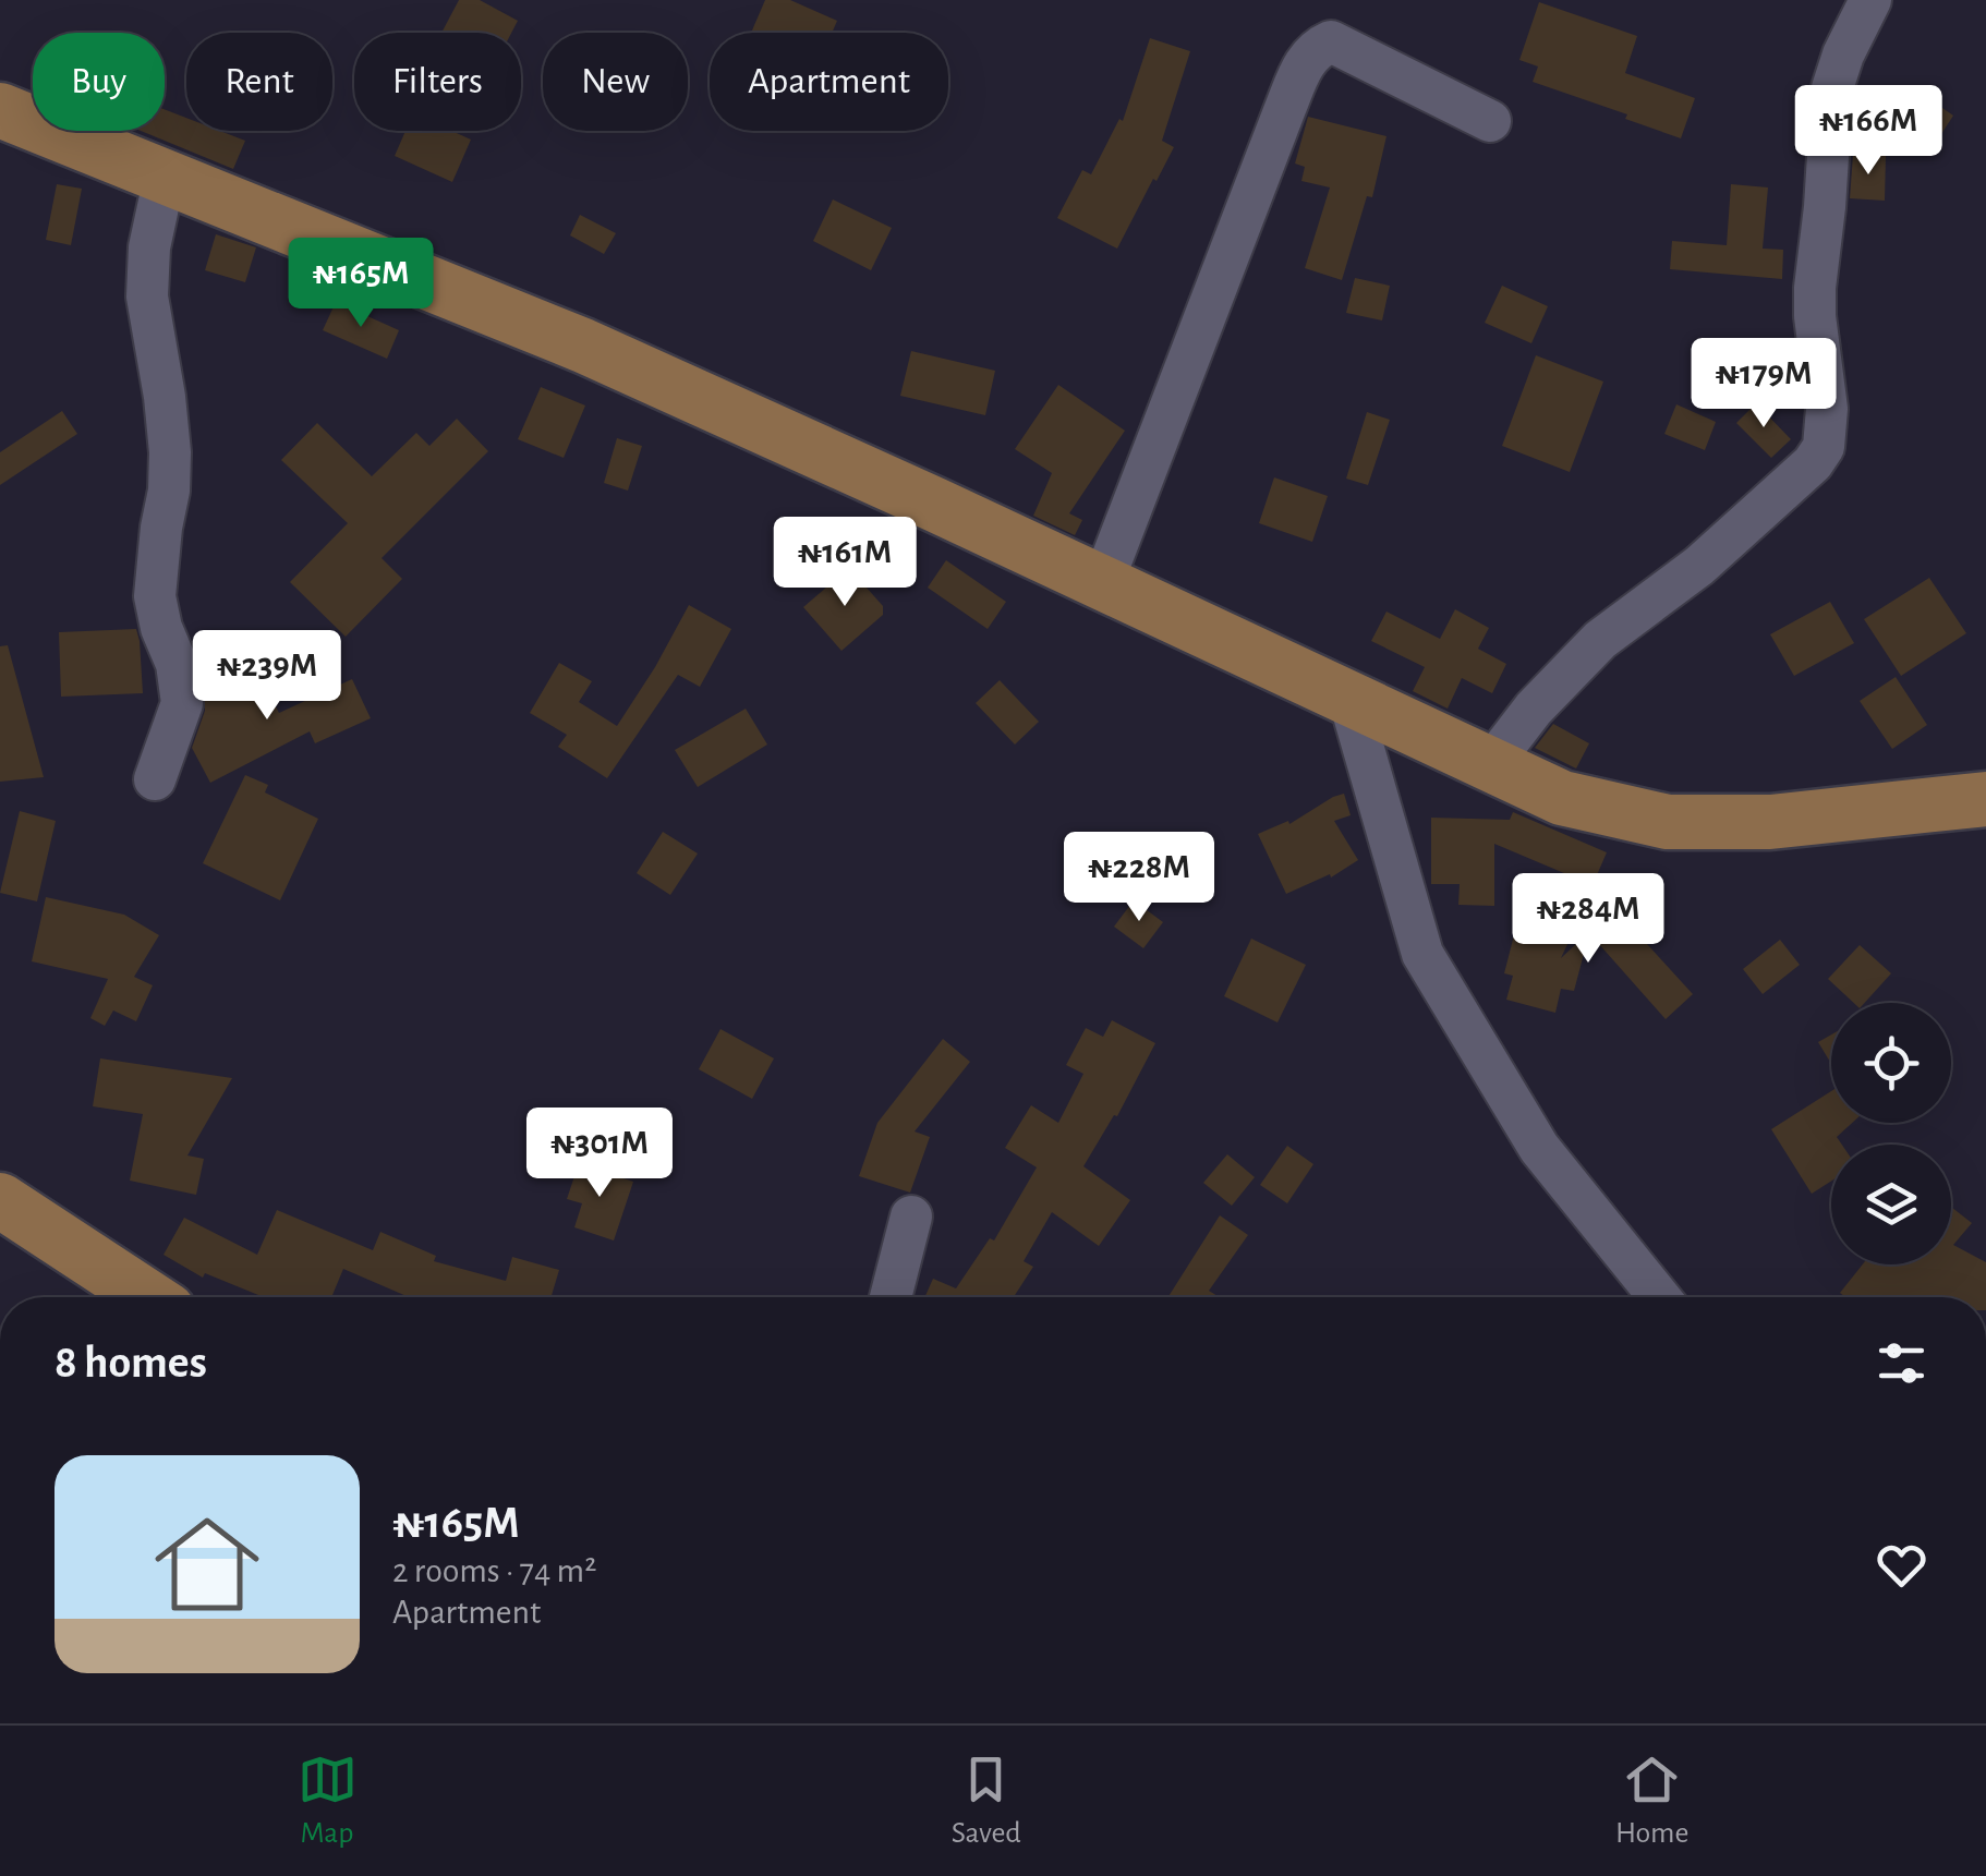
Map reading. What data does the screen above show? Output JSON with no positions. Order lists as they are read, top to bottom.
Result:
{
  "page": {
    "chip": [
      "Buy",
      "Rent",
      "Filters",
      "New",
      "Apartment"
    ],
    "price": [
      "₦166M",
      "₦165M",
      "₦179M",
      "₦161M",
      "₦239M",
      "₦228M",
      "₦284M",
      "₦301M"
    ],
    "heading": "8 homes",
    "list": [
      {
        "name": "₦165M",
        "note": "2 rooms · 74 m² · Apartment"
      }
    ],
    "tabs": ["Map", "Saved", "Home"]
  }
}
